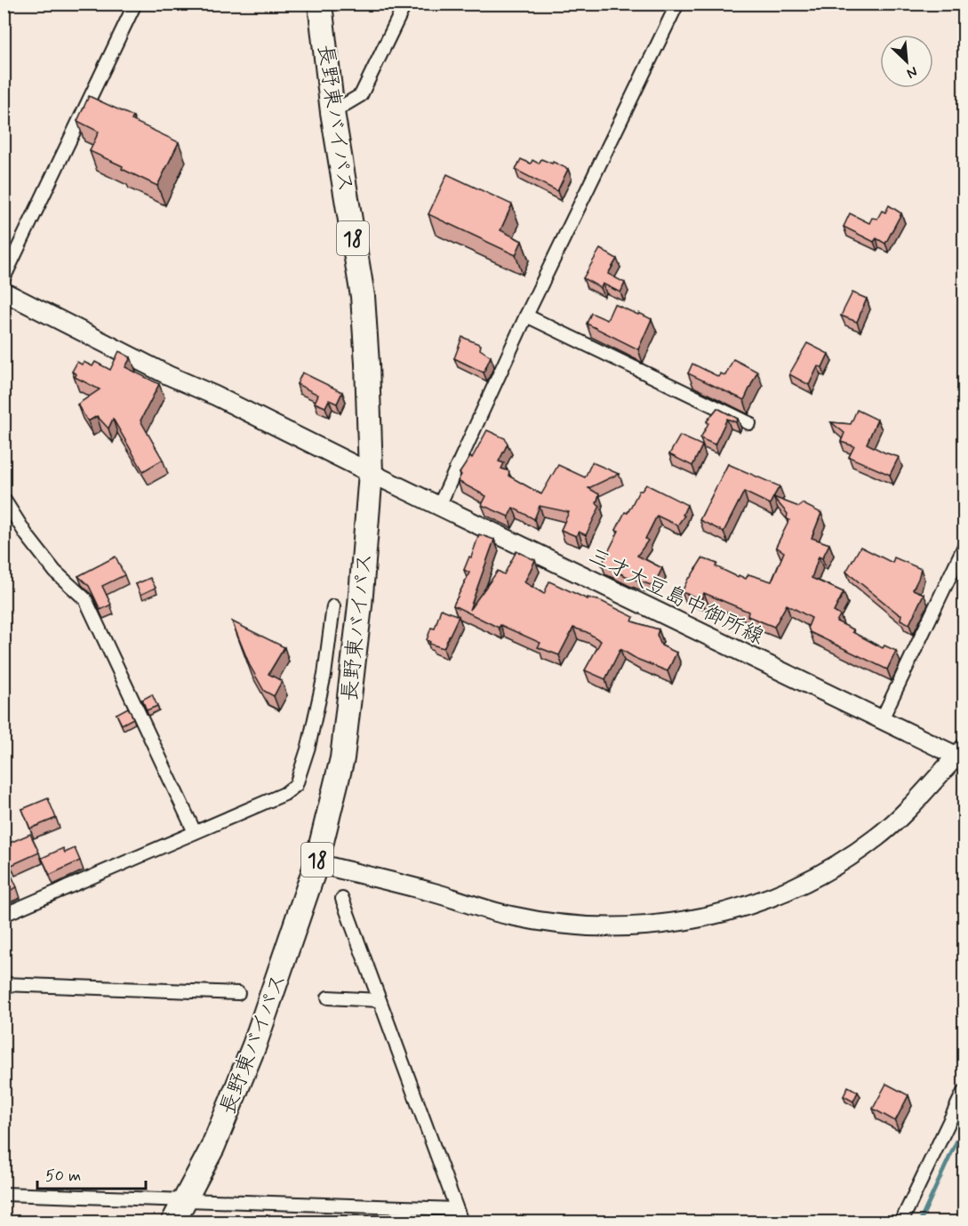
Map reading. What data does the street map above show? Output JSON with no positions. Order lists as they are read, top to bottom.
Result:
{
  "streets": {
    "highway": ["長野東バイパス", "18"],
    "street": ["三才大豆島中御所線"]
  },
  "crossings": [
    ["長野東バイパス", "三才大豆島中御所線"]
  ],
  "scale_bar": "50 m",
  "north": "bottom right"
}
